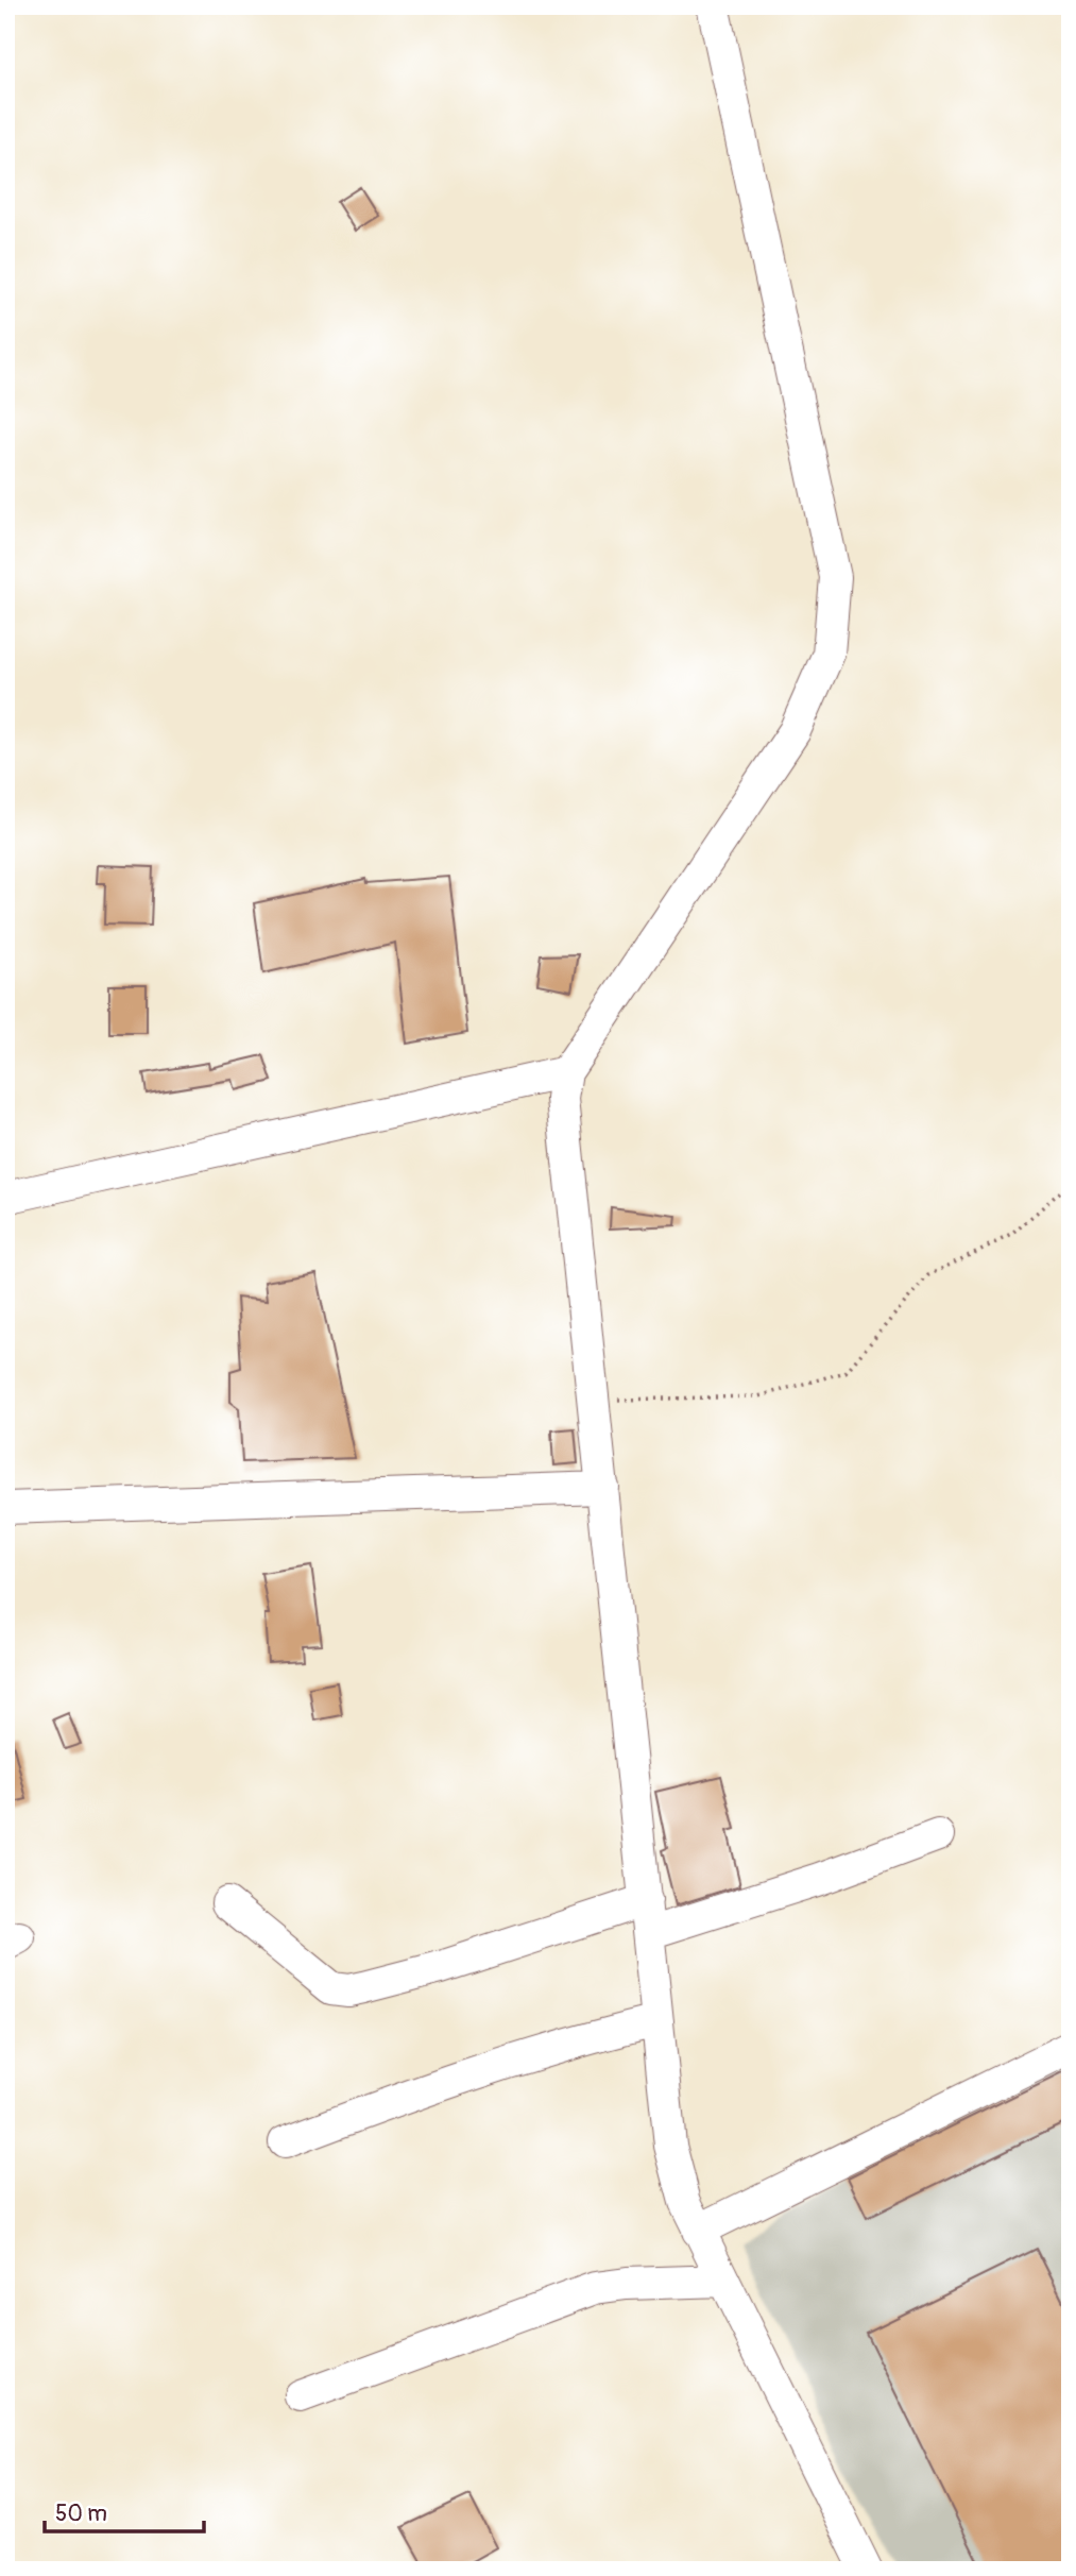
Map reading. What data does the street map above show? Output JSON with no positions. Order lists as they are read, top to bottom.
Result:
{
  "scale_bar": "50 m"
}
